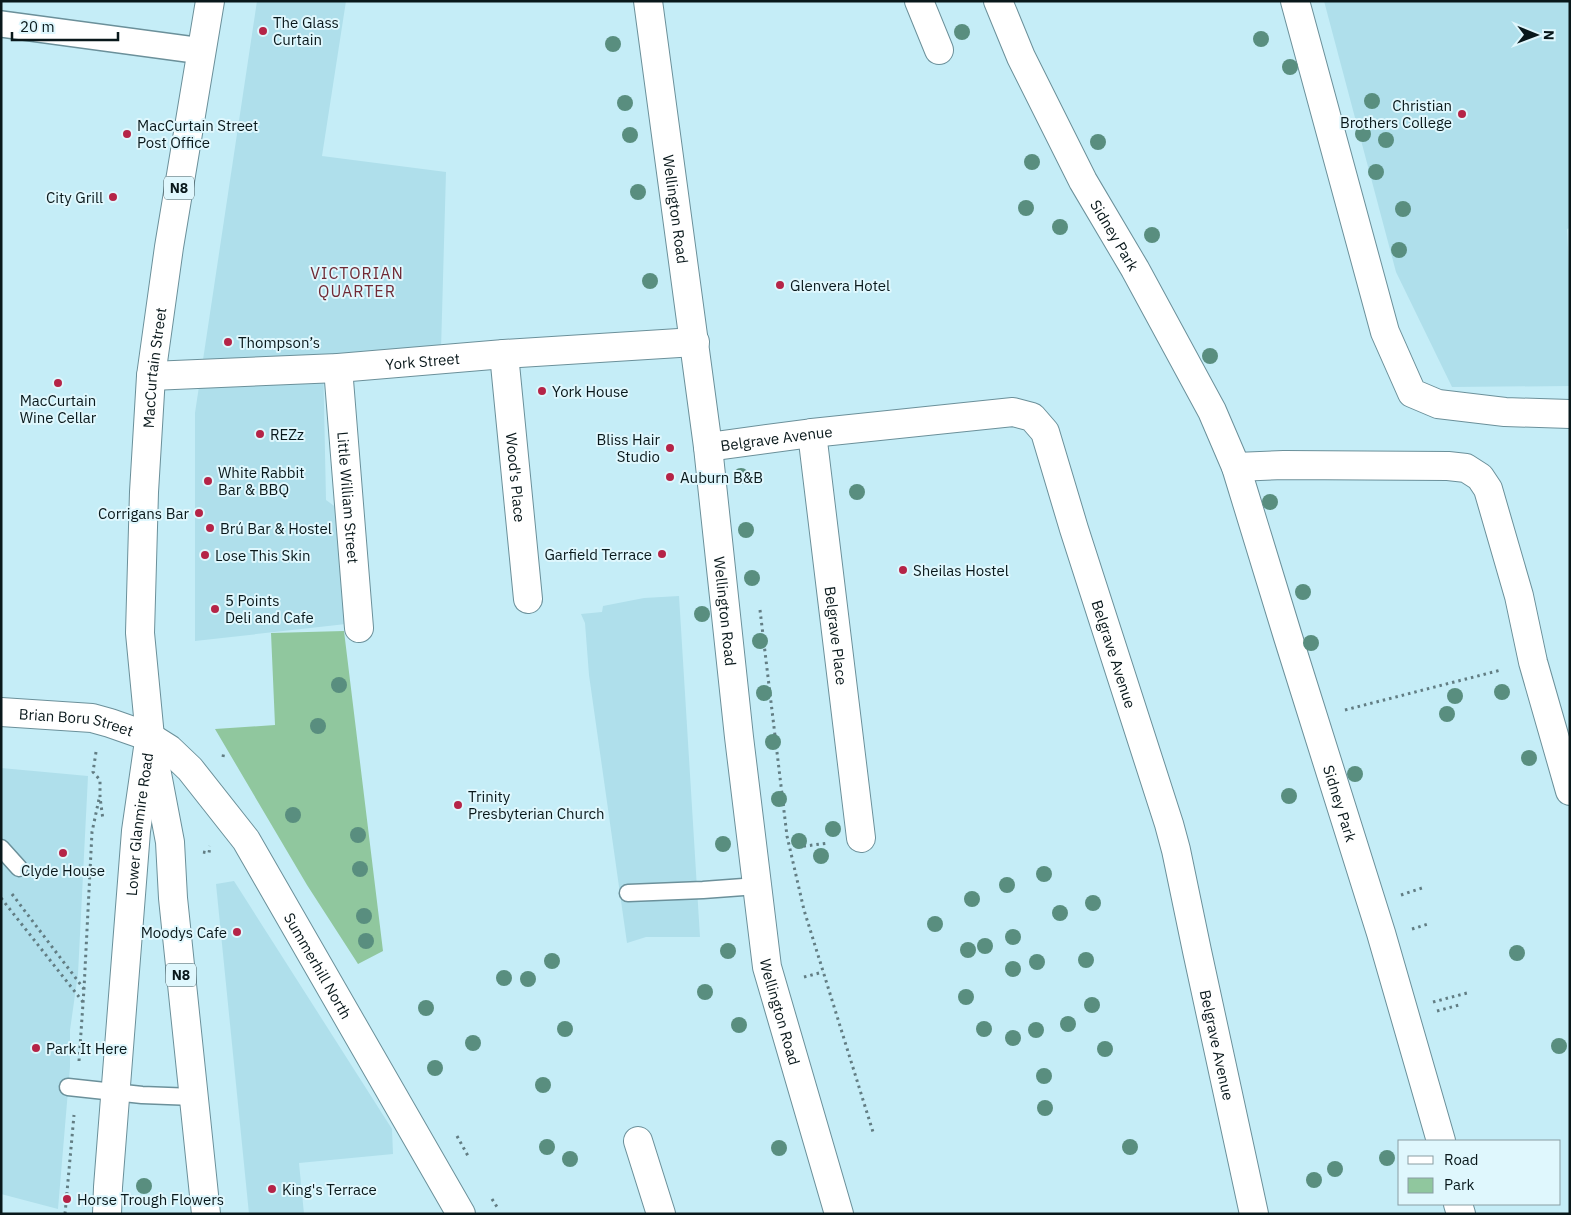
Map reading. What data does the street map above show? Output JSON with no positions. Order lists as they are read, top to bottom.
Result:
{
  "streets": {
    "main road": [
      "N8",
      "Wellington Road",
      "Sidney Park",
      "York Street",
      "MacCurtain Street",
      "Belgrave Avenue",
      "Wood's Place",
      "Little William Street",
      "Belgrave Place",
      "Brian Boru Street",
      "Lower Glanmire Road",
      "Summerhill North"
    ]
  },
  "crossings": [
    ["Wellington Road", "York Street"],
    ["Wellington Road", "Belgrave Avenue"],
    ["York Street", "MacCurtain Street"],
    ["York Street", "Wood's Place"],
    ["York Street", "Little William Street"],
    ["MacCurtain Street", "Brian Boru Street"],
    ["MacCurtain Street", "Lower Glanmire Road"],
    ["MacCurtain Street", "Summerhill North"],
    ["Belgrave Avenue", "Belgrave Place"],
    ["Brian Boru Street", "Lower Glanmire Road"],
    ["Brian Boru Street", "Summerhill North"],
    ["Lower Glanmire Road", "Summerhill North"]
  ],
  "districts": ["VICTORIAN QUARTER"],
  "places": [
    "The Glass Curtain",
    "Christian Brothers College",
    "MacCurtain Street Post Office",
    "City Grill",
    "Glenvera Hotel",
    "Thompson’s",
    "MacCurtain Wine Cellar",
    "York House",
    "REZz",
    "Bliss Hair Studio",
    "Auburn B&B",
    "White Rabbit Bar & BBQ",
    "Corrigans Bar",
    "Brú Bar & Hostel",
    "Garfield Terrace",
    "Lose This Skin",
    "Sheilas Hostel",
    "5 Points Deli and Cafe",
    "Trinity Presbyterian Church",
    "Clyde House",
    "Moodys Cafe",
    "Park It Here",
    "King's Terrace",
    "Horse Trough Flowers"
  ],
  "legend": ["Road", "Park"],
  "scale_bar": "20 m",
  "north": "right"
}
